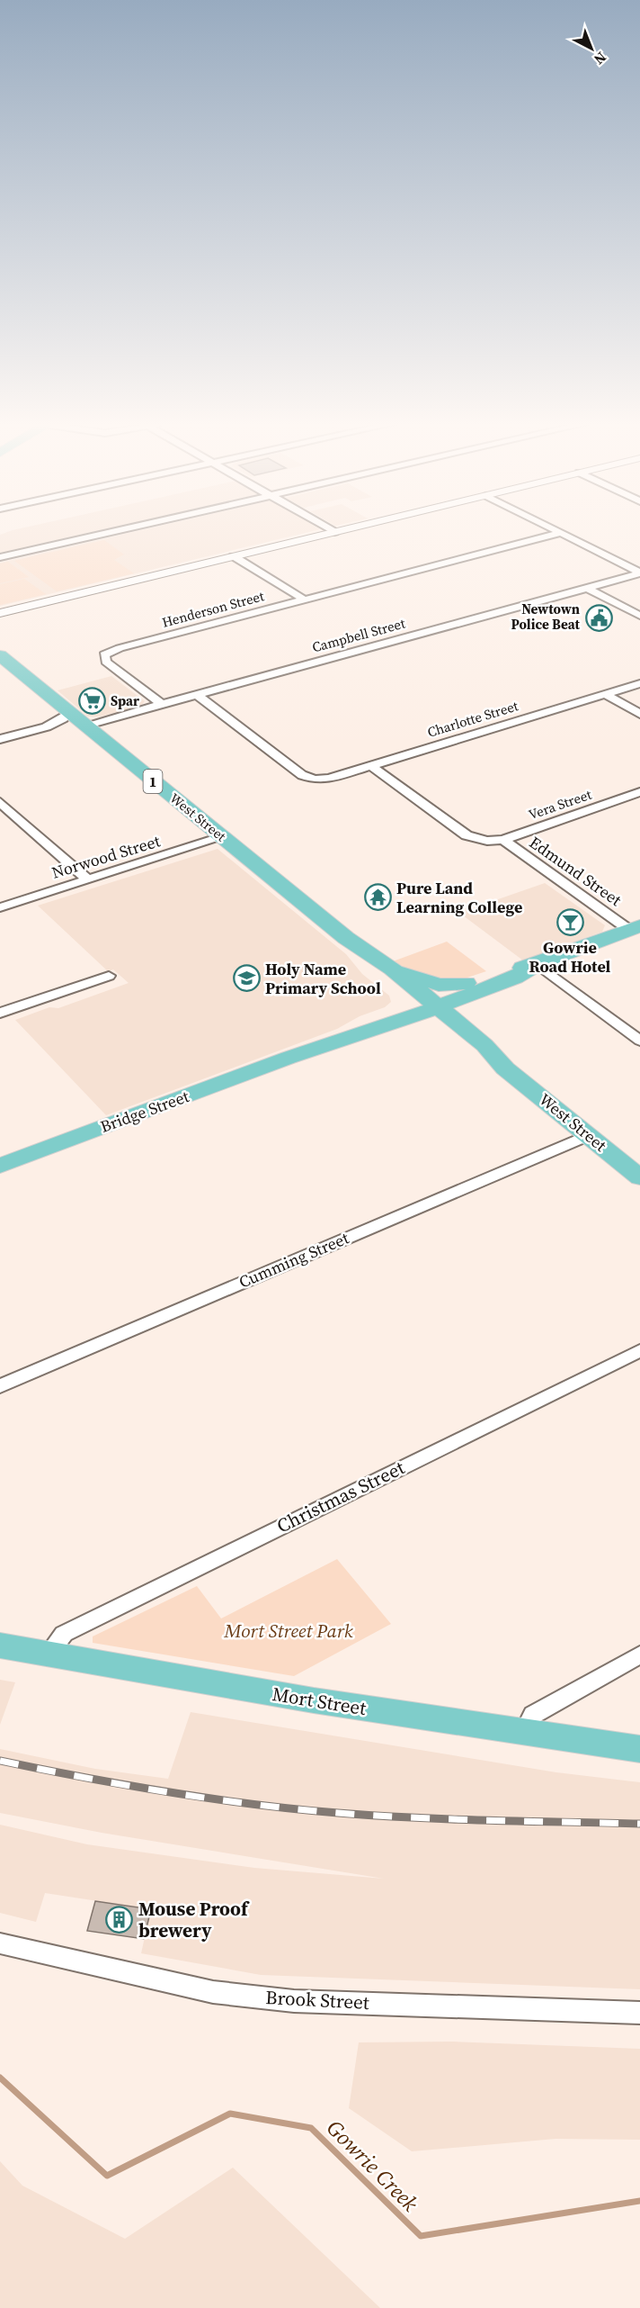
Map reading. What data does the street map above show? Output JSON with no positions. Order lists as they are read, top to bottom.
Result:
{
  "streets": {
    "main road": [
      "1",
      "West Street",
      "Bridge Street",
      "Mort Street"
    ],
    "street": [
      "Henderson Street",
      "Campbell Street",
      "Charlotte Street",
      "Vera Street",
      "Norwood Street",
      "Edmund Street",
      "Cumming Street",
      "Christmas Street",
      "Brook Street"
    ]
  },
  "crossings": [
    ["Henderson Street", "Campbell Street"],
    ["Campbell Street", "Charlotte Street"],
    ["Campbell Street", "West Street"],
    ["Charlotte Street", "Vera Street"],
    ["Vera Street", "Edmund Street"],
    ["West Street", "Norwood Street"],
    ["West Street", "Bridge Street"],
    ["West Street", "Cumming Street"],
    ["Edmund Street", "Bridge Street"],
    ["Christmas Street", "Mort Street"]
  ],
  "water": ["Gowrie Creek"],
  "parks": ["Mort Street Park"],
  "places": {
    "public building": ["Newtown Police Beat"],
    "supermarket": ["Spar"],
    "temple": ["Pure Land Learning College"],
    "bar": ["Gowrie Road Hotel"],
    "school or university": ["Holy Name Primary School"],
    "building": ["Mouse Proof brewery"]
  },
  "north": "bottom right"
}
